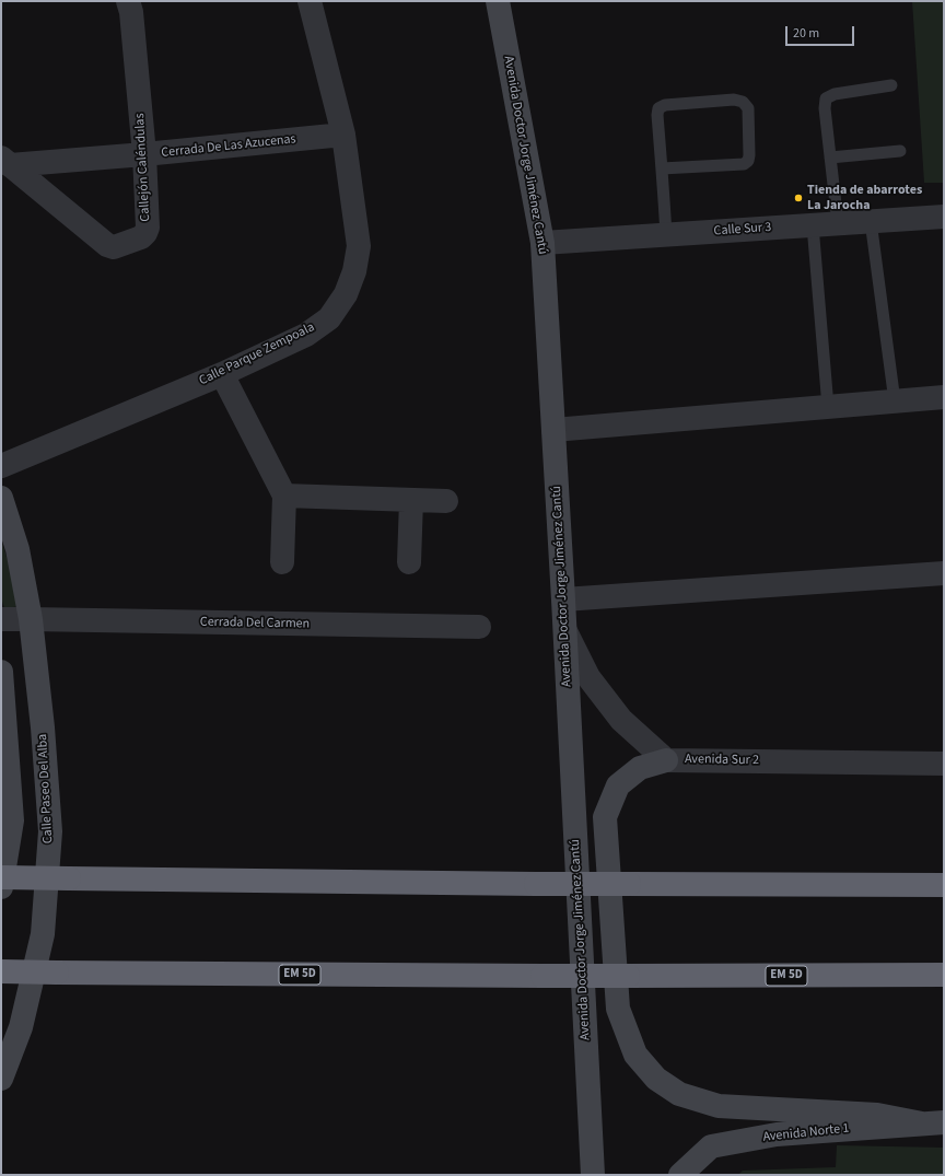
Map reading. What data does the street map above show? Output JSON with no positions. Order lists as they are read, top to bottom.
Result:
{
  "streets": {
    "highway": ["EM 5D"],
    "main road": ["Avenida Doctor Jorge Jiménez Cantú", "Calle Paseo Del Alba", "Avenida Norte 1"],
    "street": [
      "Cerrada De Las Azucenas",
      "Callejón Caléndulas",
      "Calle Sur 3",
      "Calle Parque Zempoala",
      "Cerrada Del Carmen",
      "Avenida Sur 2"
    ]
  },
  "crossings": [
    ["Cerrada De Las Azucenas", "Callejón Caléndulas"],
    ["Cerrada De Las Azucenas", "Calle Parque Zempoala"],
    ["Avenida Doctor Jorge Jiménez Cantú", "Calle Sur 3"],
    ["Avenida Doctor Jorge Jiménez Cantú", "Avenida Sur 2"],
    ["Cerrada Del Carmen", "Calle Paseo Del Alba"]
  ],
  "places": ["Tienda de abarrotes La Jarocha"],
  "scale_bar": "20 m"
}
